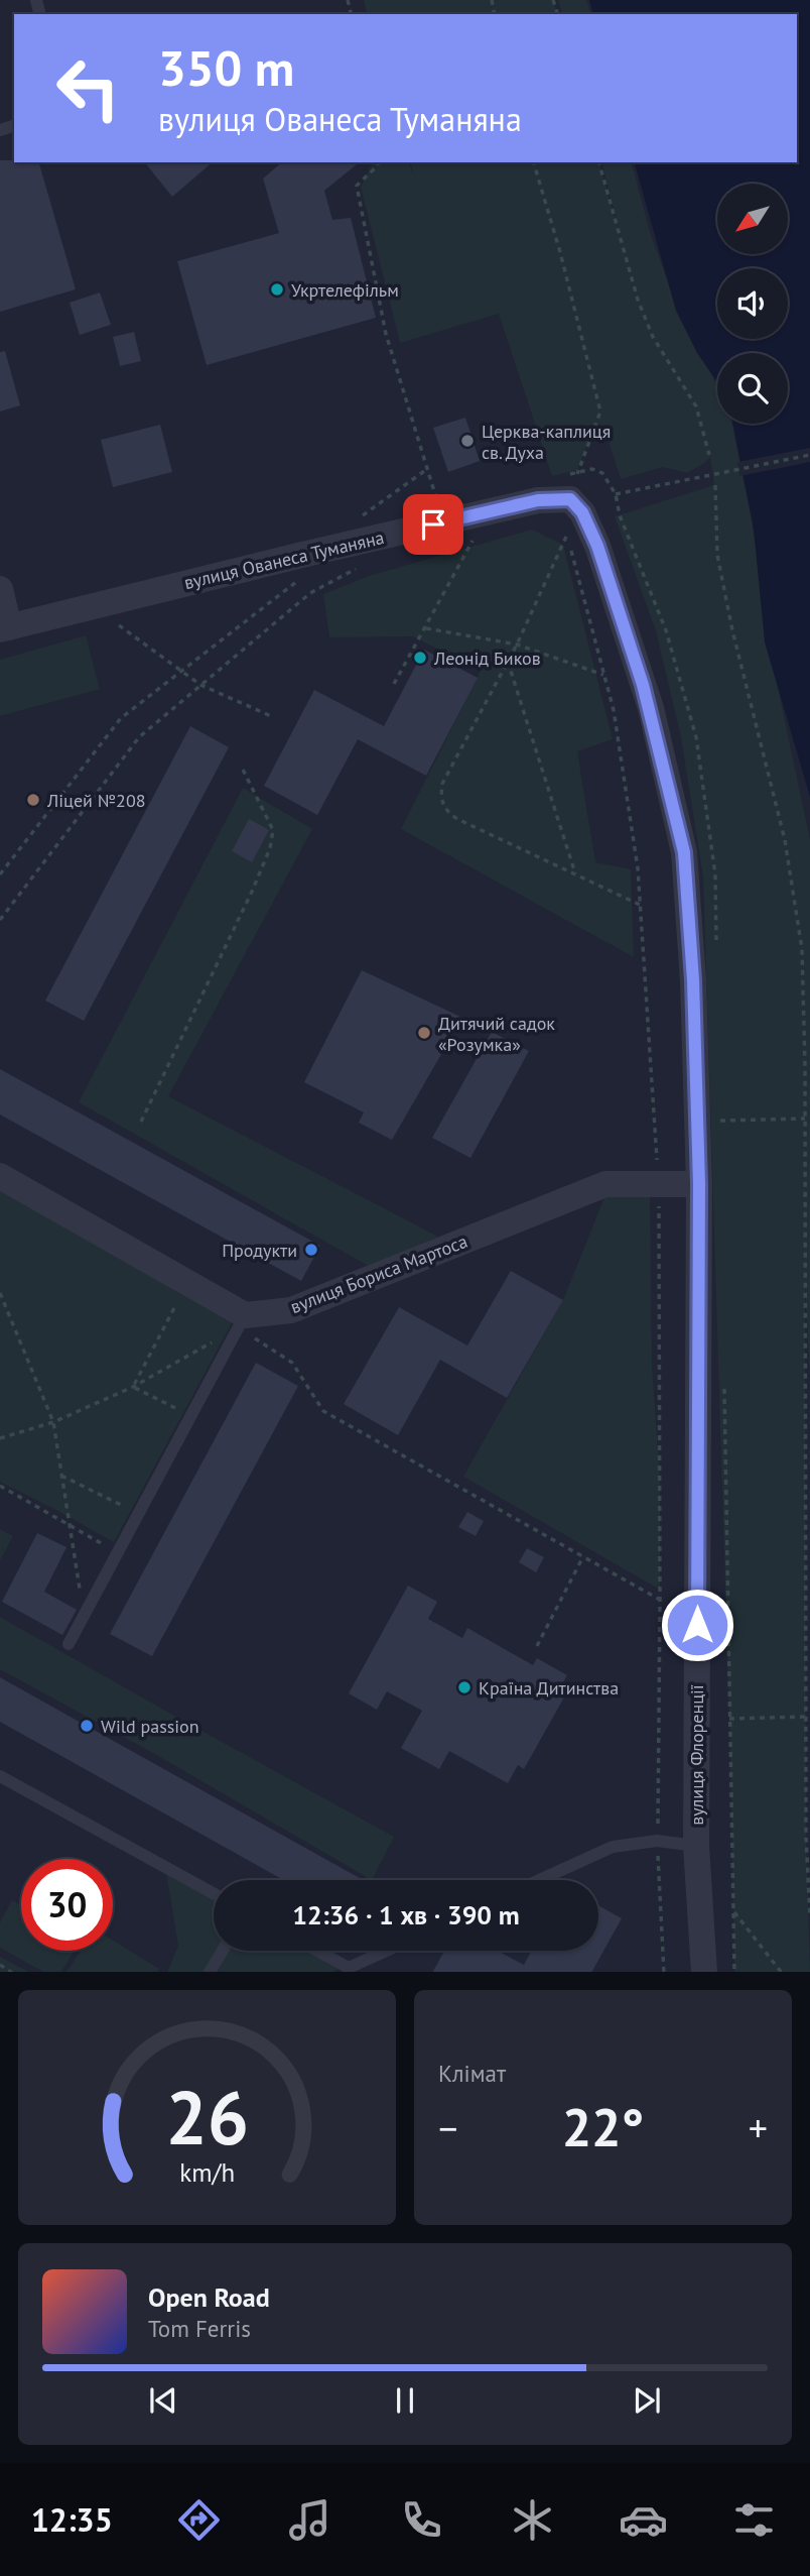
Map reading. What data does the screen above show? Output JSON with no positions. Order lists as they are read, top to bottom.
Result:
{
  "streets": {
    "street": ["вулиця Ованеса Туманяна", "вулиця Бориса Мартоса", "вулиця Флоренції"]
  },
  "crossings": [
    ["вулиця Ованеса Туманяна", "вулиця Флоренції"],
    ["вулиця Бориса Мартоса", "вулиця Флоренції"]
  ],
  "places": [
    "Укртелефільм",
    "Церква-каплиця св. Духа",
    "Леонід Биков",
    "Ліцей №208",
    "Дитячий садок «Розумка»",
    "Продукти",
    "Країна Дитинства",
    "Wild passion"
  ],
  "north": "bottom left",
  "page": {
    "turn": ["350 m", "вулиця Ованеса Туманяна"],
    "limit": "30",
    "trip": "12:36 · 1 хв · 390 m",
    "tile": "Клімат",
    "heat": ["−", "22°", "+"],
    "song": ["Open Road", "Tom Ferris"],
    "tabs": "12:35",
    "gauge": ["26", "km/h"]
  }
}
